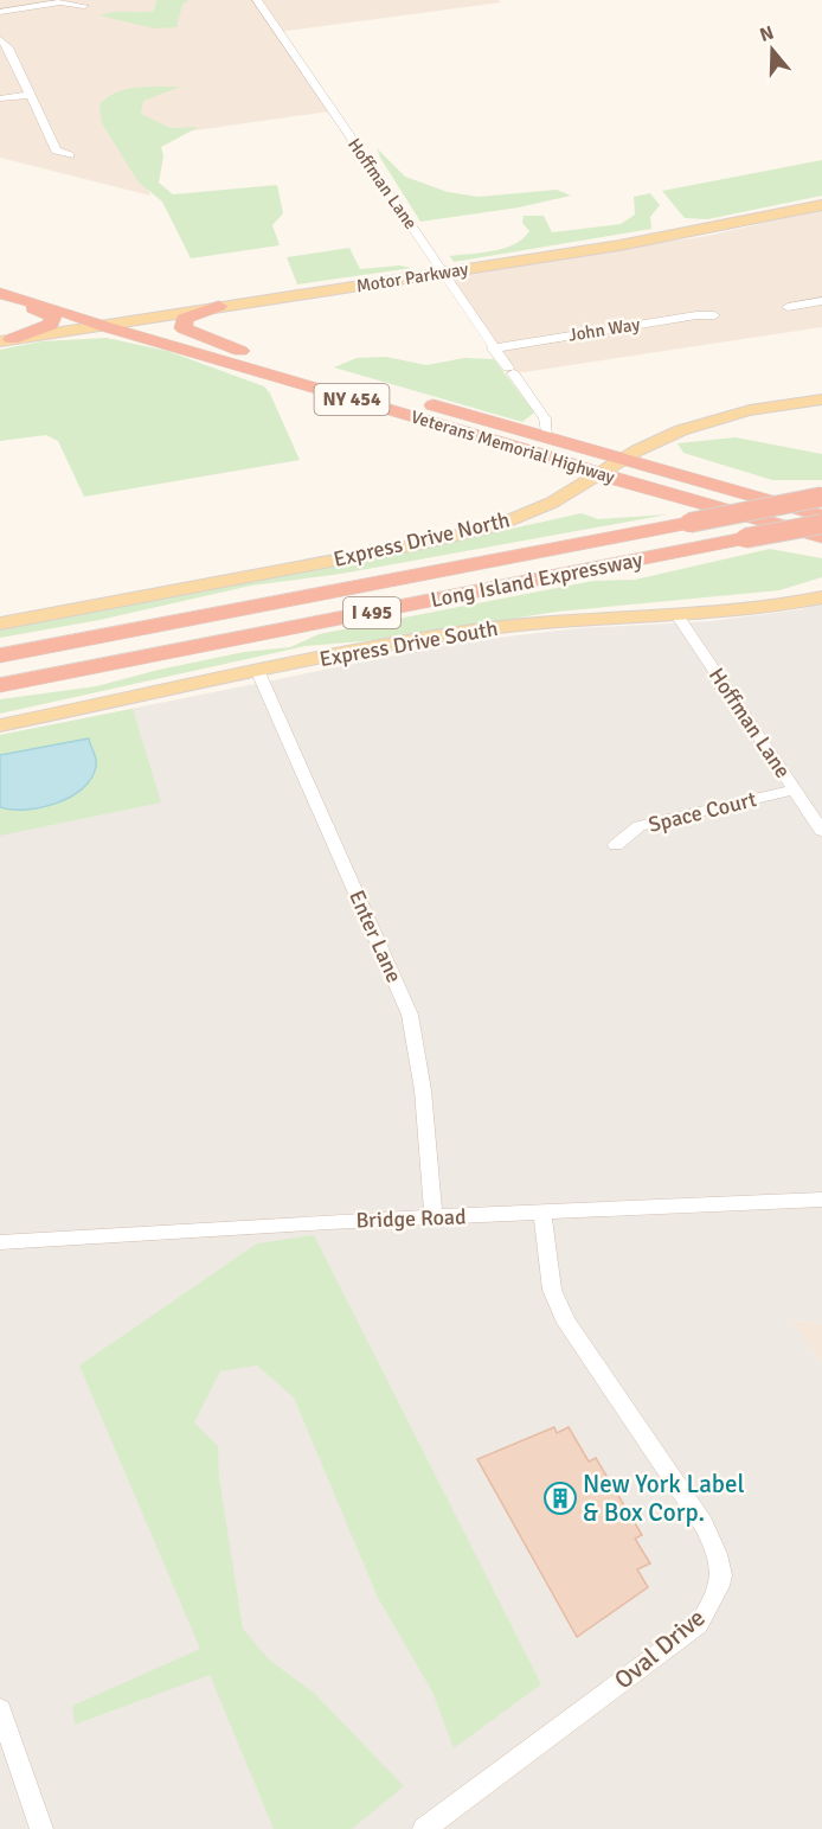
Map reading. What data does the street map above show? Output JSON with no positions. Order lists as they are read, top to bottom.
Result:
{
  "streets": {
    "highway": [
      "NY 454",
      "Veterans Memorial Highway",
      "Long Island Expressway",
      "I 495"
    ],
    "main road": ["Motor Parkway", "Express Drive North", "Express Drive South"],
    "street": [
      "Hoffman Lane",
      "John Way",
      "Space Court",
      "Enter Lane",
      "Bridge Road",
      "Oval Drive"
    ]
  },
  "crossings": [
    ["Hoffman Lane", "Motor Parkway"],
    ["Hoffman Lane", "John Way"],
    ["Hoffman Lane", "Veterans Memorial Highway"],
    ["Hoffman Lane", "Express Drive South"],
    ["Hoffman Lane", "Space Court"],
    ["Motor Parkway", "Veterans Memorial Highway"],
    ["Veterans Memorial Highway", "Express Drive North"],
    ["Express Drive South", "Enter Lane"],
    ["Enter Lane", "Bridge Road"],
    ["Bridge Road", "Oval Drive"]
  ],
  "places": {
    "building": ["New York Label & Box Corp."]
  },
  "north": "top"
}
